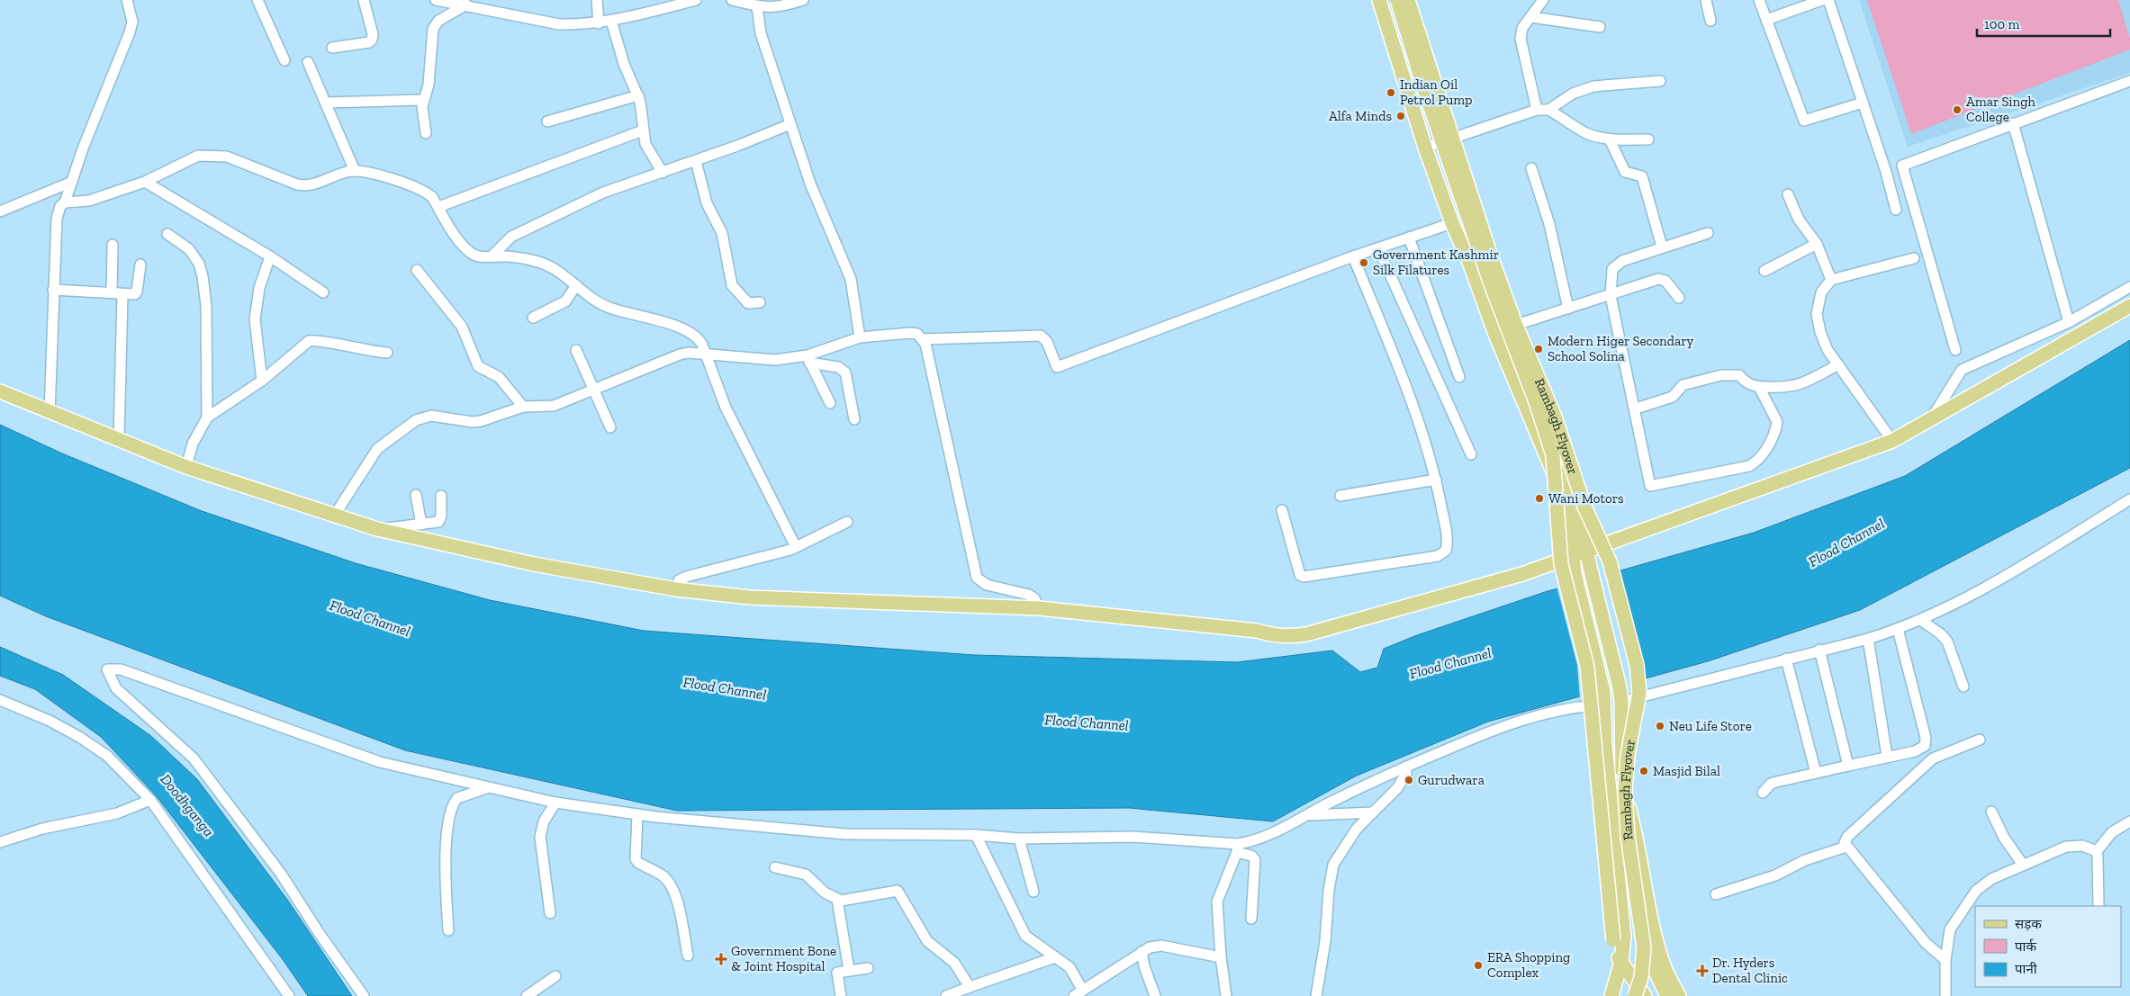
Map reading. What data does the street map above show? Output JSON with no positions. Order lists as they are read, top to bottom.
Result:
{
  "streets": {
    "main road": ["Rambagh Flyover"]
  },
  "water": ["Flood Channel", "Doodhganga"],
  "places": {
    "other": [
      "Indian Oil Petrol Pump",
      "Amar Singh College",
      "Alfa Minds",
      "Government Kashmir Silk Filatures",
      "Modern Higer Secondary School Solina",
      "Wani Motors",
      "Neu Life Store",
      "Masjid Bilal",
      "Gurudwara",
      "ERA Shopping Complex"
    ],
    "health": ["Government Bone & Joint Hospital", "Dr. Hyders Dental Clinic"]
  },
  "legend": ["सड़क", "पार्क", "पानी"],
  "scale_bar": "100 m"
}
